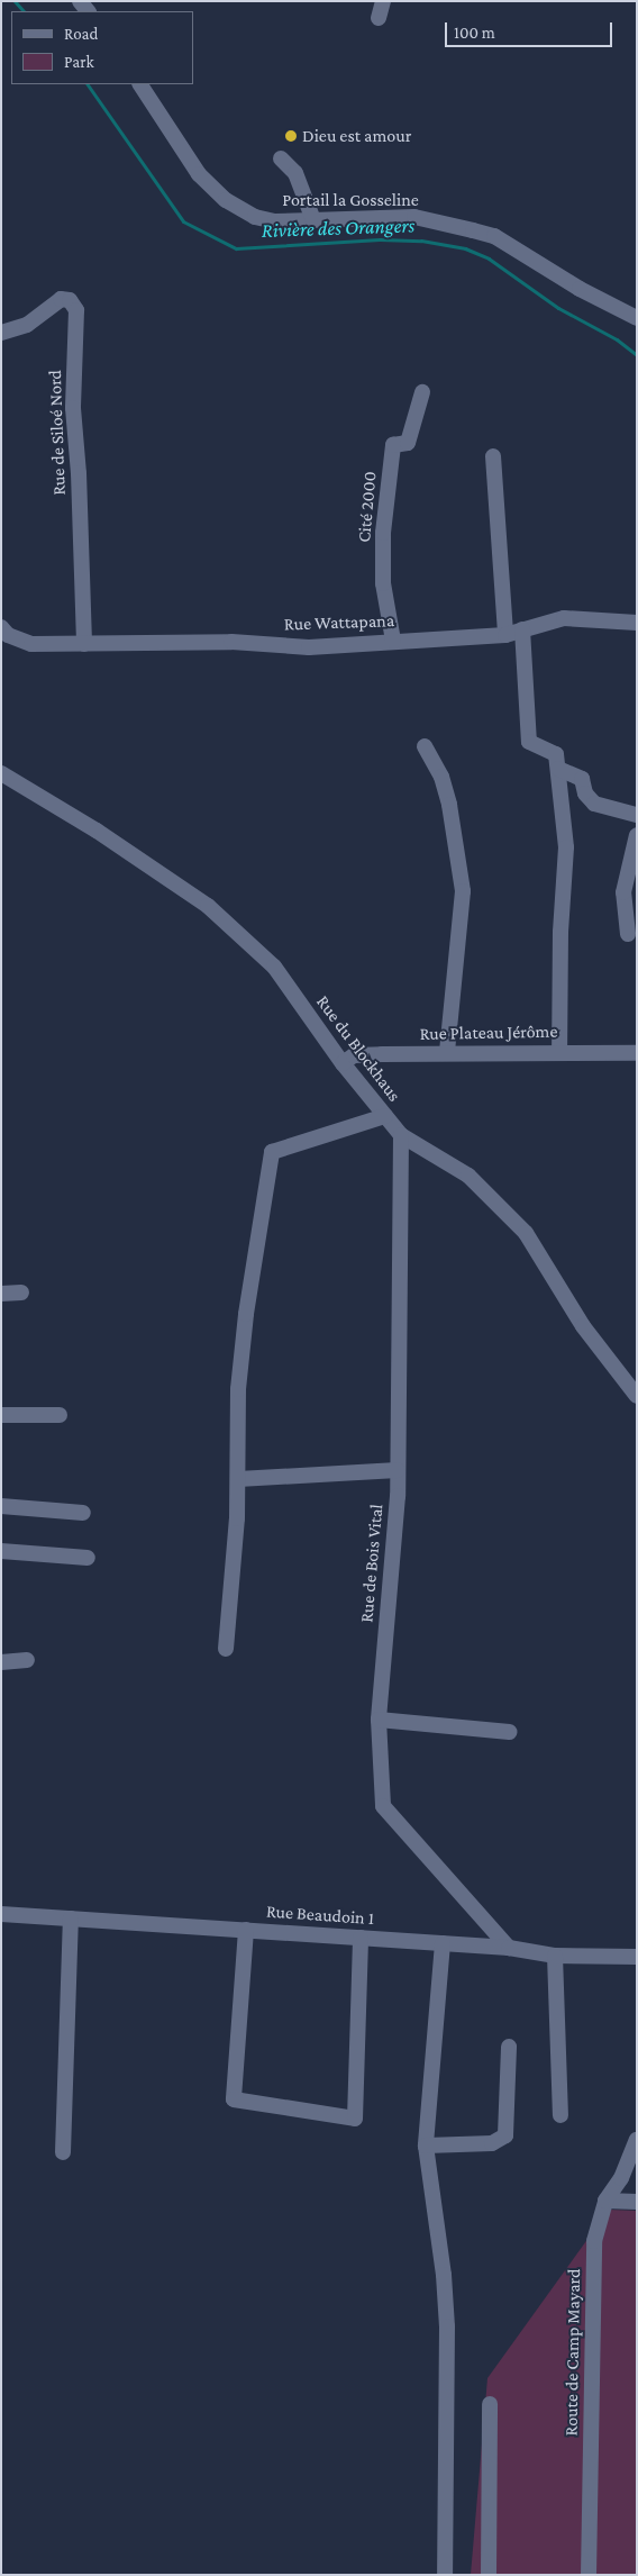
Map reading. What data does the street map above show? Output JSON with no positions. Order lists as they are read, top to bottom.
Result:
{
  "streets": {
    "street": [
      "Portail la Gosseline",
      "Rue de Siloé Nord",
      "Cité 2000",
      "Rue Wattapana",
      "Rue Plateau Jérôme",
      "Rue du Blockhaus",
      "Rue de Bois Vital",
      "Rue Beaudoin 1",
      "Route de Camp Mayard"
    ]
  },
  "crossings": [
    ["Rue de Siloé Nord", "Rue Wattapana"],
    ["Cité 2000", "Rue Wattapana"],
    ["Rue Plateau Jérôme", "Rue du Blockhaus"],
    ["Rue du Blockhaus", "Rue de Bois Vital"],
    ["Rue de Bois Vital", "Rue Beaudoin 1"]
  ],
  "water": ["Rivière des Orangers"],
  "places": ["Dieu est amour"],
  "legend": ["Road", "Park"],
  "scale_bar": "100 m"
}
